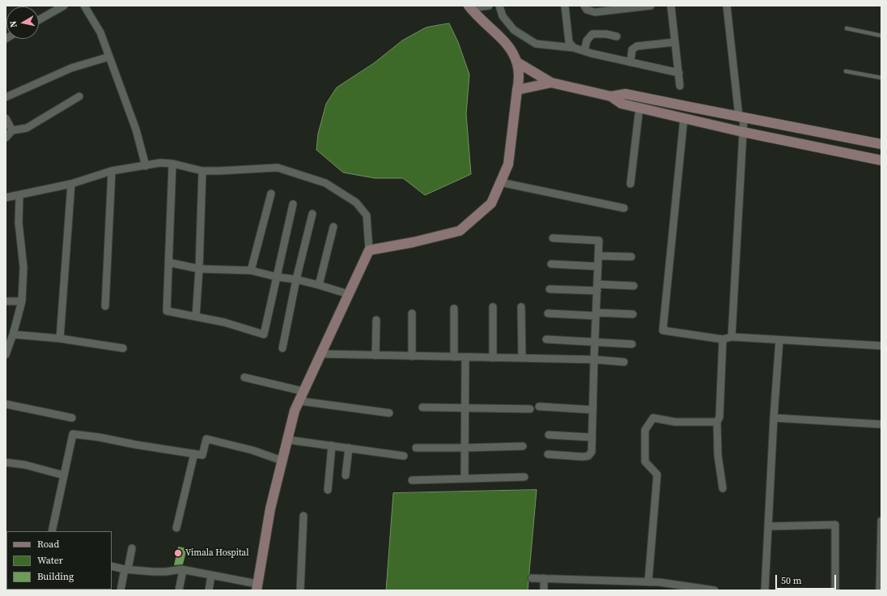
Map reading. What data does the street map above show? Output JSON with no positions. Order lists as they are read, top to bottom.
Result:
{
  "places": ["Vimala Hospital"],
  "legend": ["Road", "Water", "Building"],
  "scale_bar": "50 m",
  "north": "left"
}
